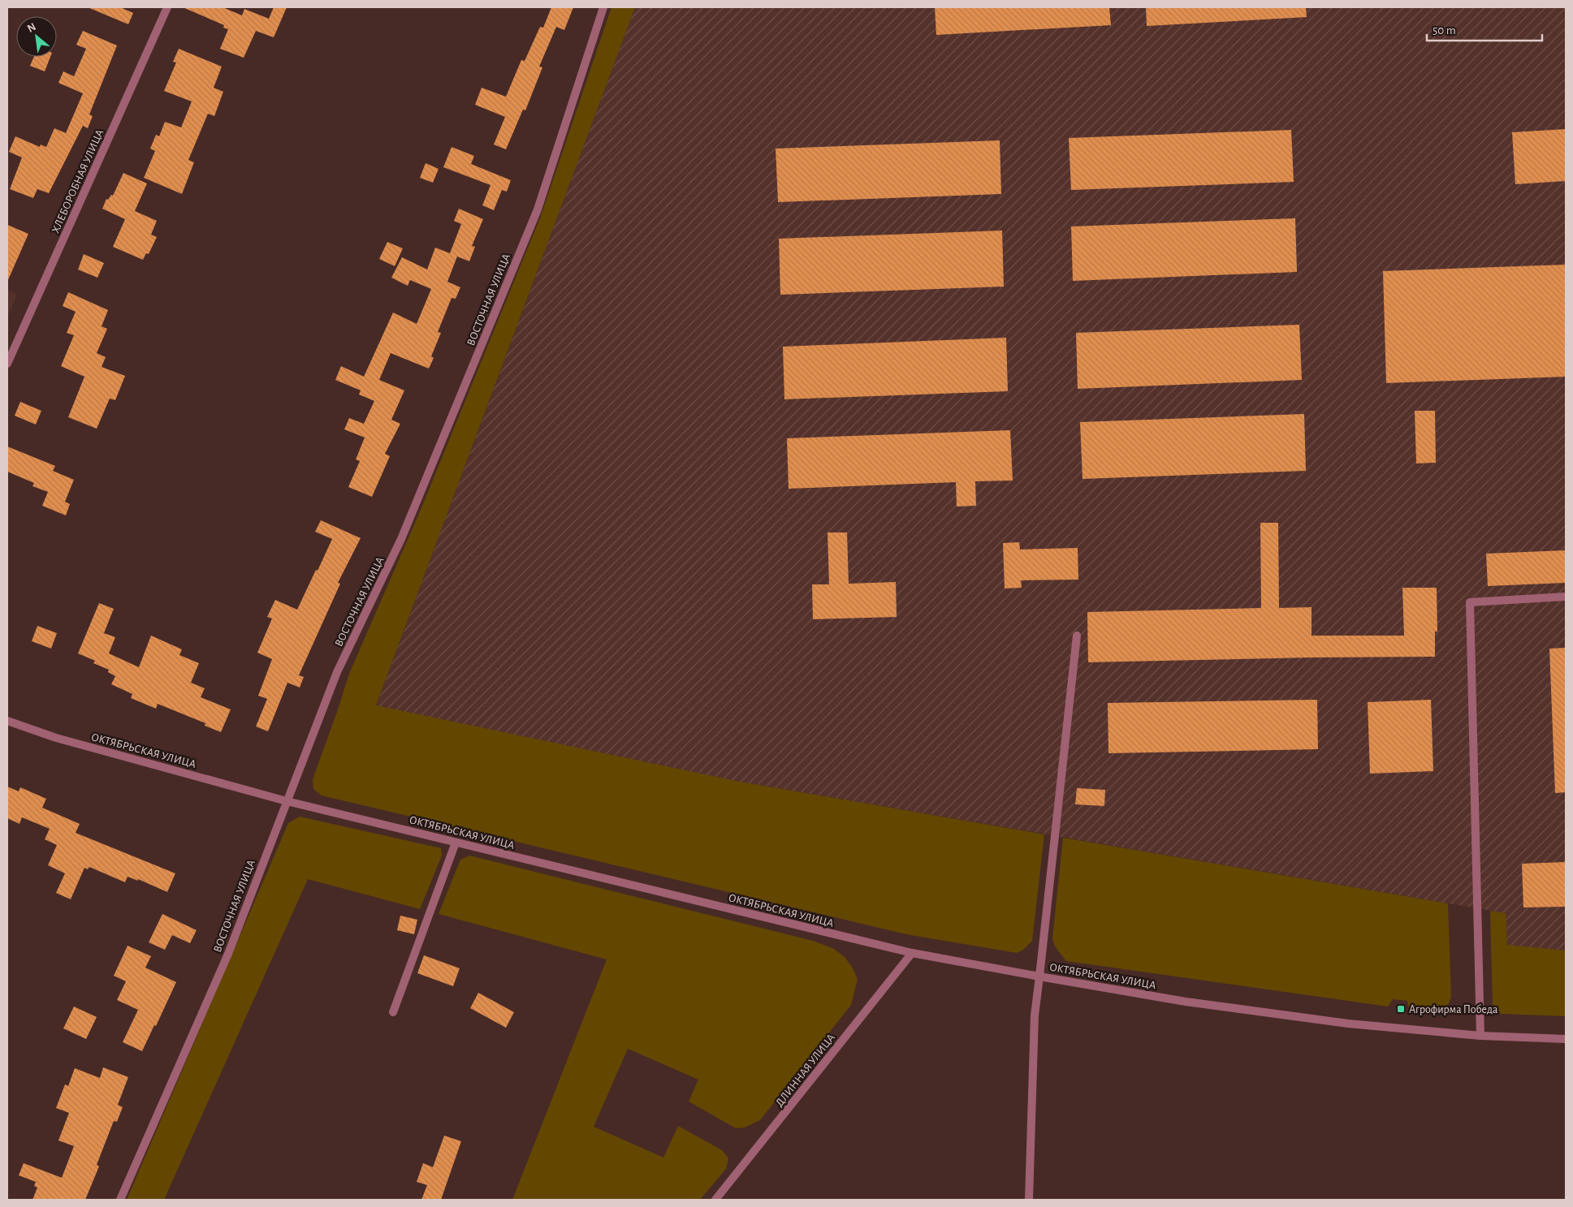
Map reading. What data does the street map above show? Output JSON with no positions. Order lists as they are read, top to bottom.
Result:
{
  "streets": {
    "street": [
      "ХЛЕБОРОБНАЯ УЛИЦА",
      "ВОСТОЧНАЯ УЛИЦА",
      "ОКТЯБРЬСКАЯ УЛИЦА",
      "ДЛИННАЯ УЛИЦА"
    ]
  },
  "crossings": [
    ["ВОСТОЧНАЯ УЛИЦА", "ОКТЯБРЬСКАЯ УЛИЦА"],
    ["ОКТЯБРЬСКАЯ УЛИЦА", "ДЛИННАЯ УЛИЦА"]
  ],
  "places": {
    "transit": ["Агрофирма Победа"]
  },
  "scale_bar": "50 m",
  "north": "top left"
}
